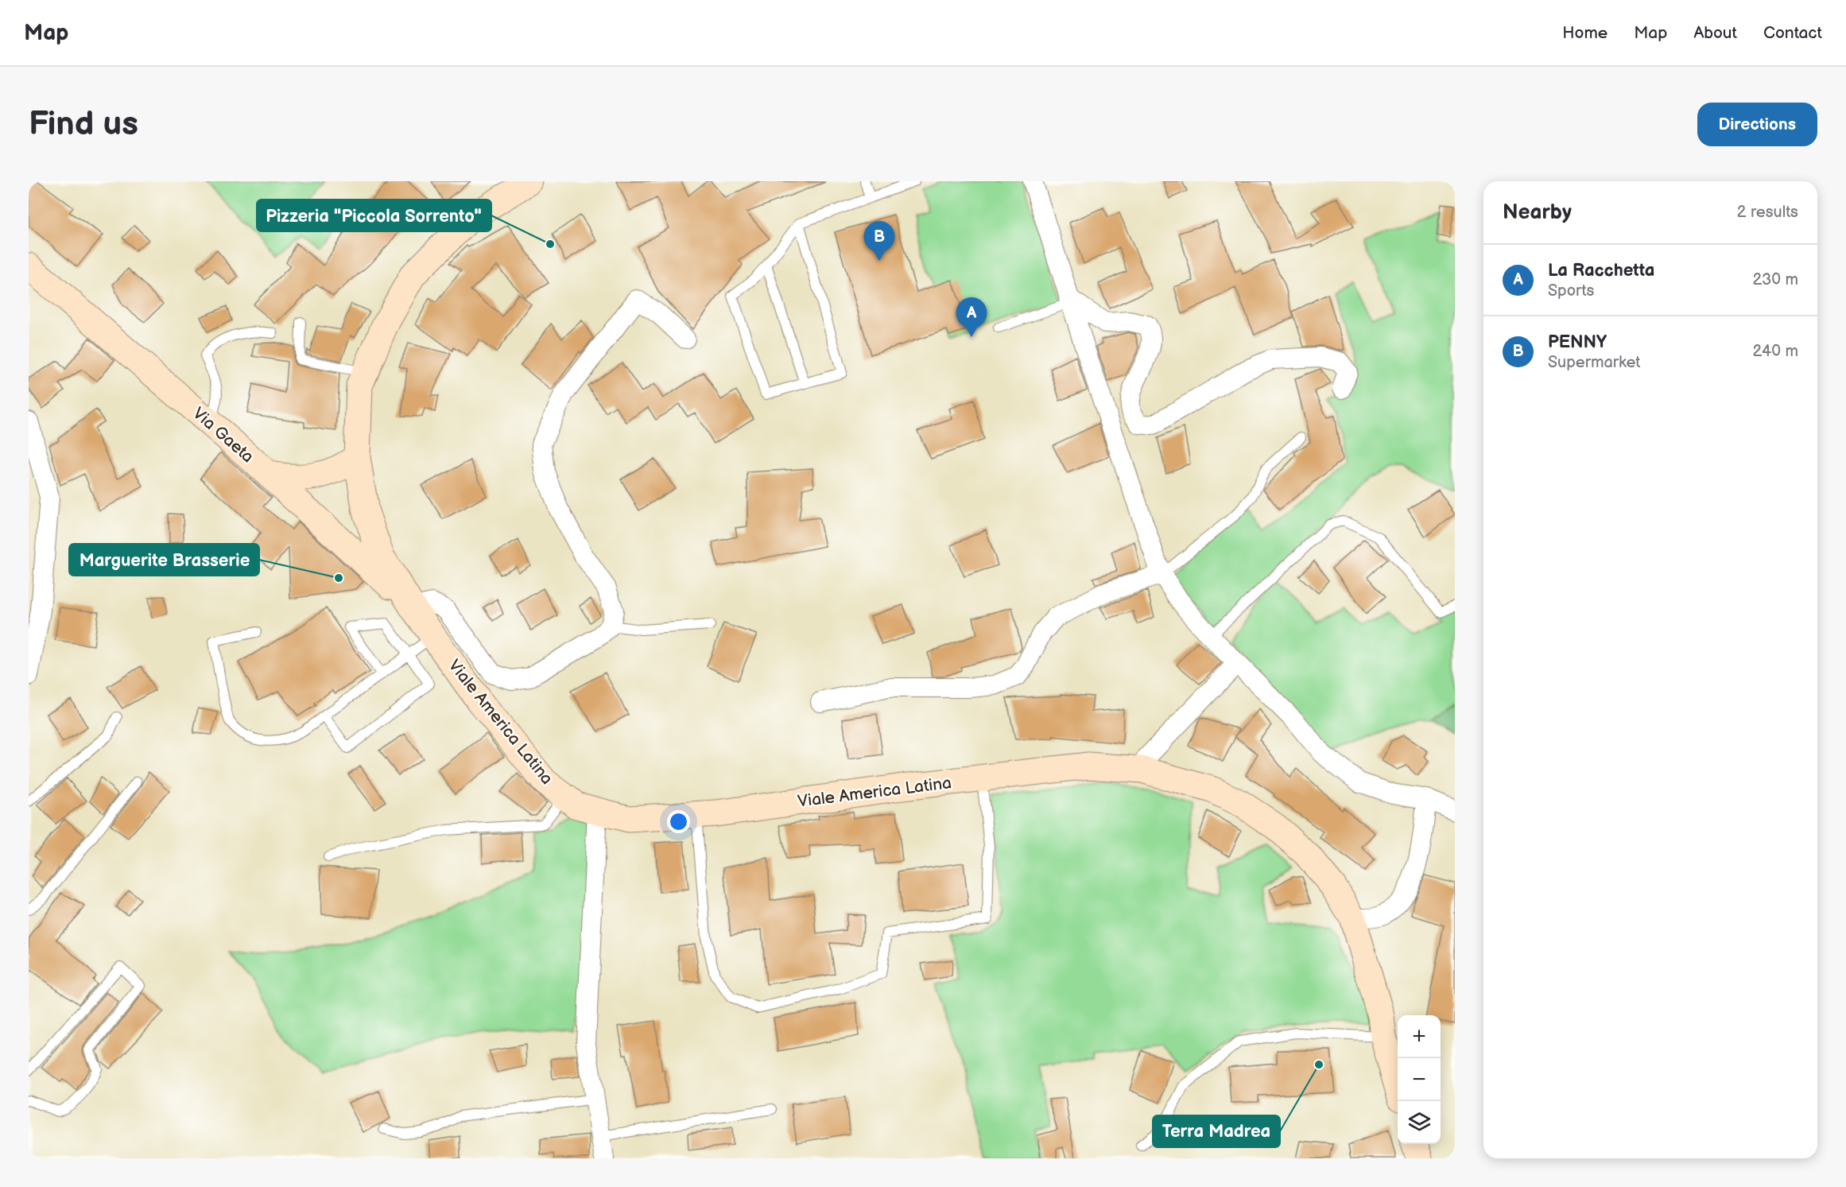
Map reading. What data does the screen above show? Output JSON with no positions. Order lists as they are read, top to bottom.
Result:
{
  "streets": {
    "main road": ["Via Gaeta", "Viale America Latina"]
  },
  "crossings": [
    ["Via Gaeta", "Viale America Latina"]
  ],
  "places": ["Pizzeria \"Piccola Sorrento\"", "Marguerite Brasserie", "Terra Madrea"],
  "page": {
    "header": "Map",
    "nav": [
      "Home",
      "Map",
      "About",
      "Contact"
    ],
    "buttons": "Directions",
    "title": "Find us",
    "heading": ["Nearby", "2 results"],
    "pins": ["B", "A"],
    "list": [
      {
        "mark": "A",
        "name": "La Racchetta",
        "note": "Sports",
        "value": "230 m"
      },
      {
        "mark": "B",
        "name": "PENNY",
        "note": "Supermarket",
        "value": "240 m"
      }
    ],
    "map_buttons": ["+", "−"]
  }
}
